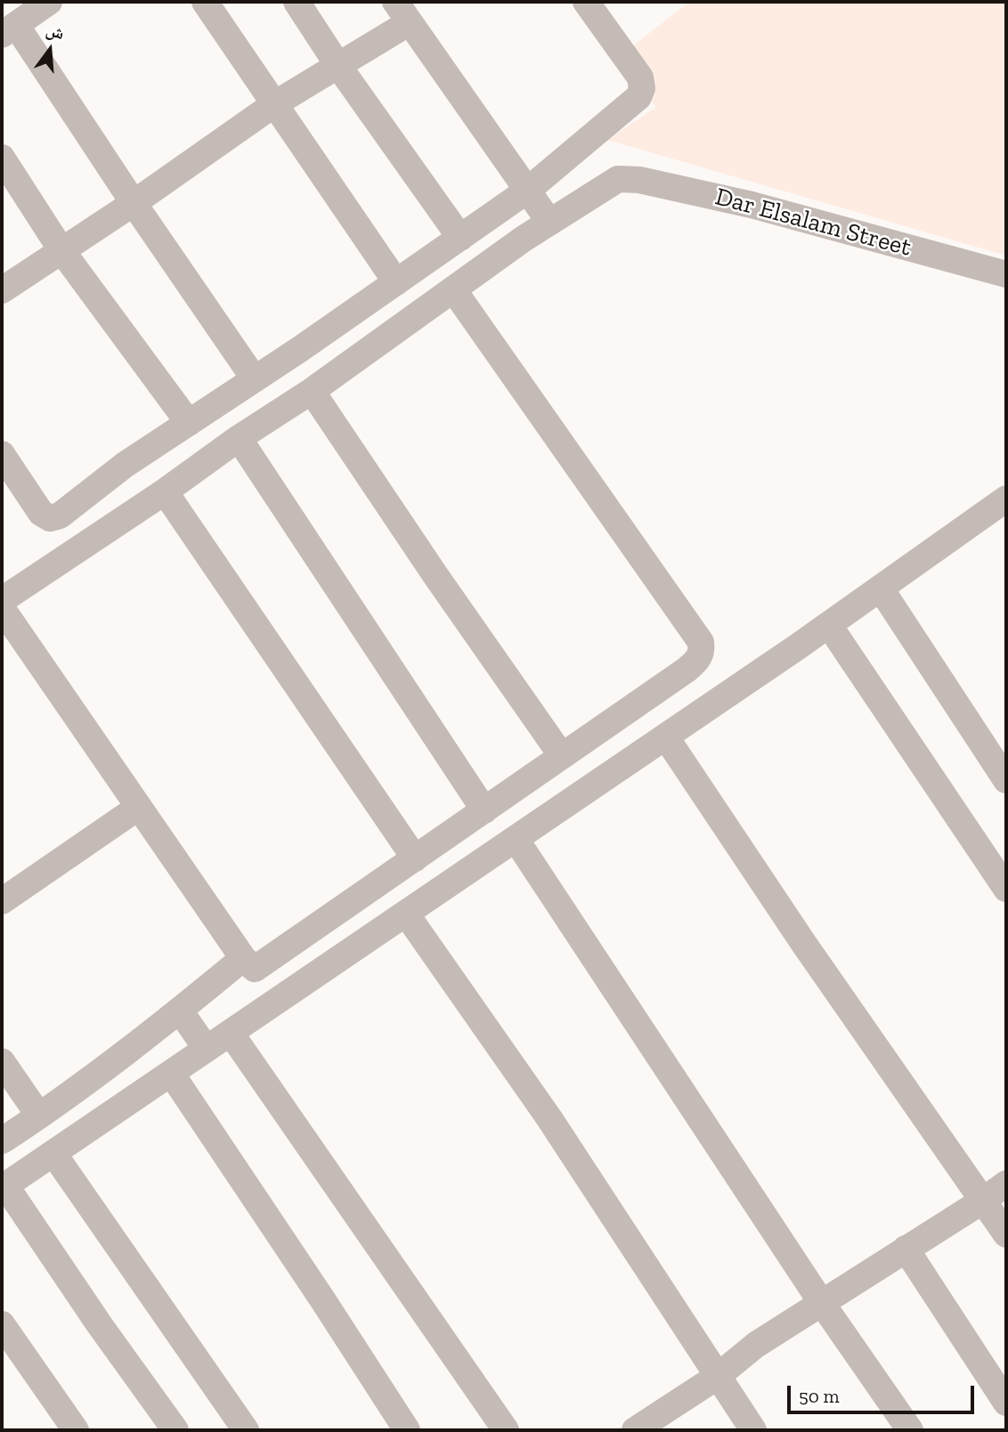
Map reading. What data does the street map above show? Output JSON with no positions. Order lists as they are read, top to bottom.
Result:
{
  "streets": {
    "street": ["Dar Elsalam Street"]
  },
  "scale_bar": "50 m",
  "north": "top"
}
